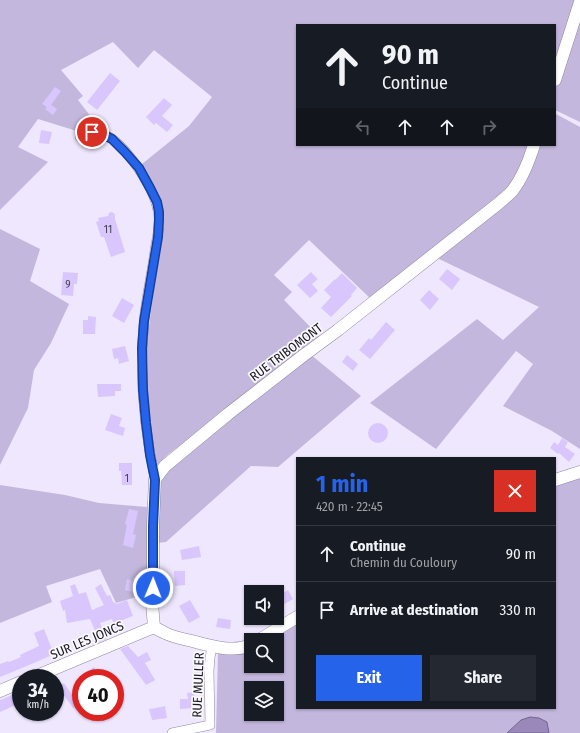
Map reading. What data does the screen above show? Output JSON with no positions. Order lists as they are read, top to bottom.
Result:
{
  "streets": {
    "street": ["RUE TRIBOMONT", "SUR LES JONCS", "RUE MULLER"]
  },
  "house_numbers": ["11", "9", "1"],
  "page": {
    "turn": ["90 m", "Continue"],
    "heading": ["1 min", "420 m · 22:45"],
    "list": [
      {
        "name": "Continue",
        "note": "Chemin du Couloury",
        "value": "90 m"
      },
      {
        "name": "Arrive at destination",
        "value": "330 m"
      }
    ],
    "buttons": ["Exit", "Share"],
    "speed": "34 km/h",
    "limit": "40"
  }
}
